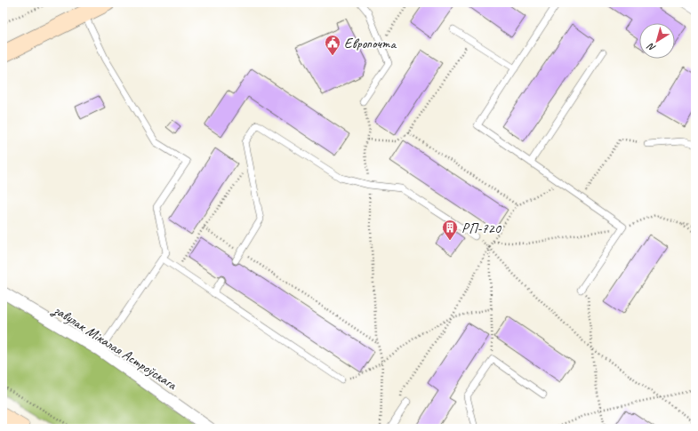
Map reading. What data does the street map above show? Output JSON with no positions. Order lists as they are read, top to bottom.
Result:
{
  "streets": {
    "street": ["завулак Мікалая Астроўскага"]
  },
  "places": {
    "public building": ["Европочта"],
    "building": ["РП-720"]
  },
  "north": "bottom left"
}
